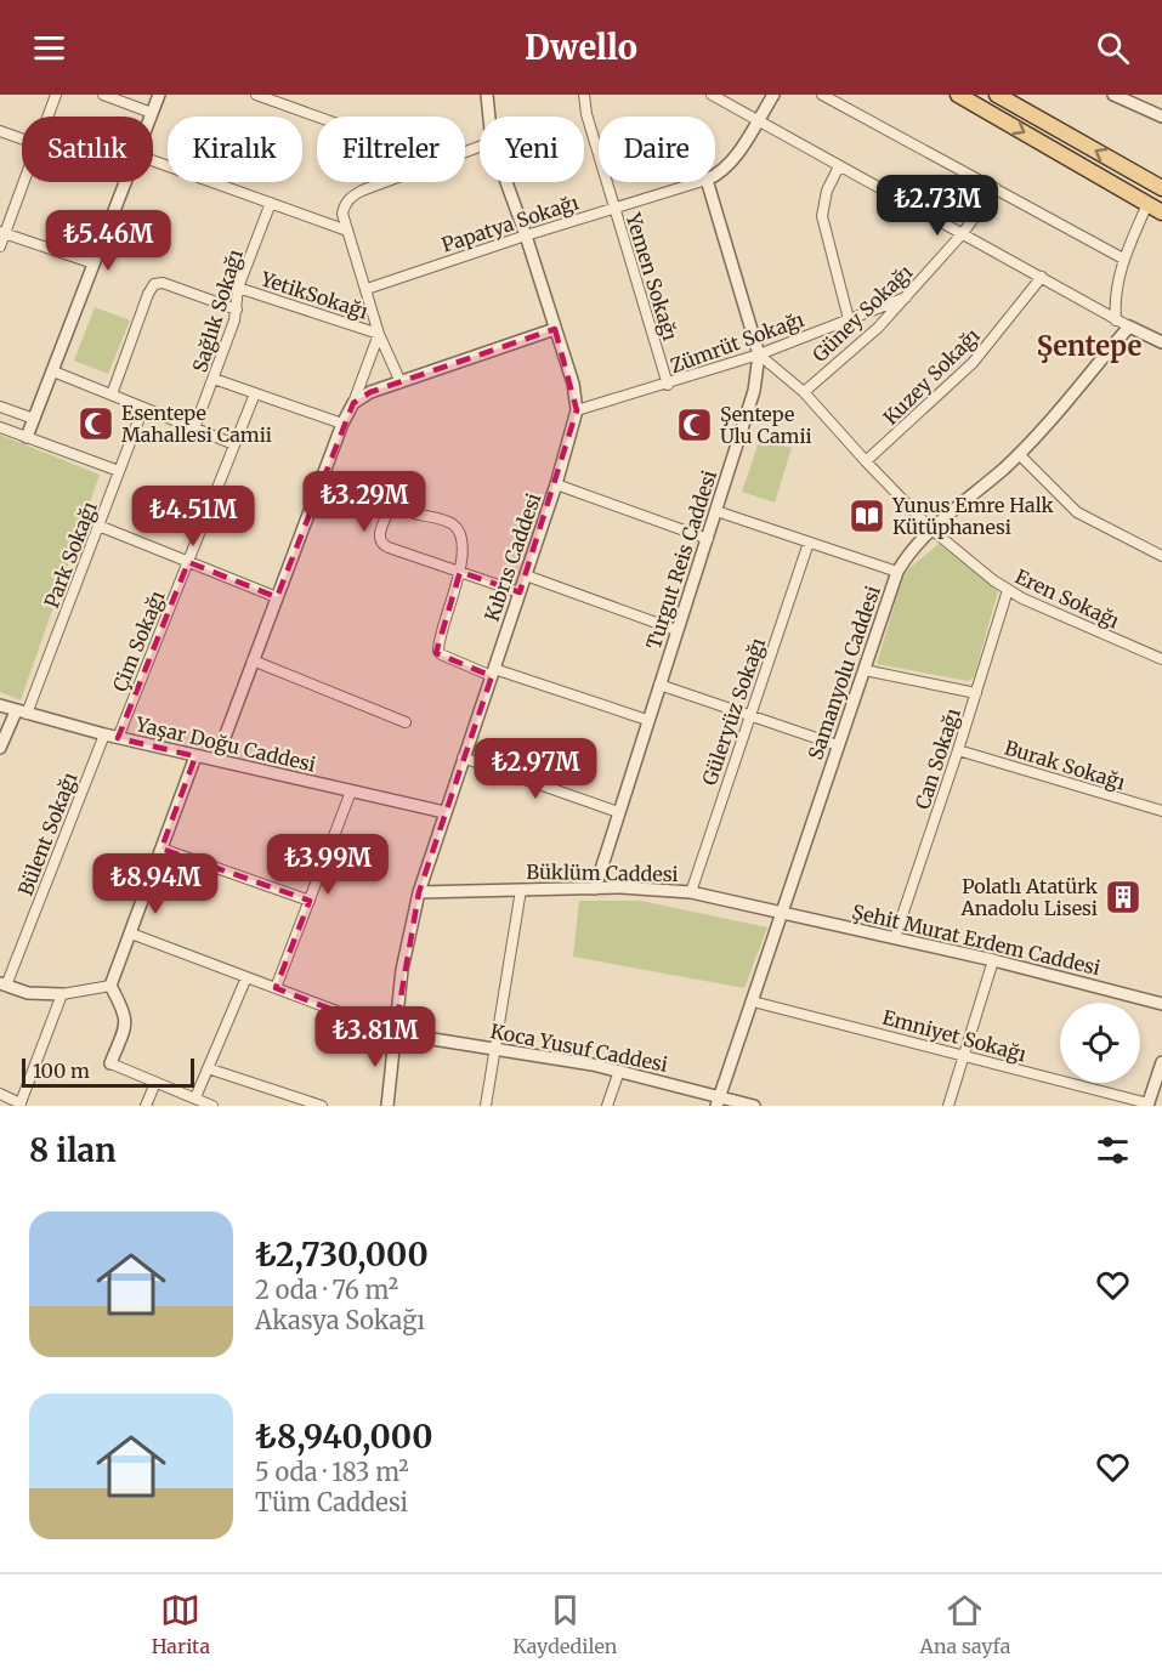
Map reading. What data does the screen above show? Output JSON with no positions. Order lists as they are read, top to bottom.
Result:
{
  "streets": {
    "street": [
      "Papatya Sokağı",
      "Yemen Sokağı",
      "YetikSokağı",
      "Sağlık Sokağı",
      "Güney Sokağı",
      "Zümrüt Sokağı",
      "Kuzey Sokağı",
      "Park Sokağı",
      "Kıbrıs Caddesi",
      "Turgut Reis Caddesi",
      "Eren Sokağı",
      "Çim Sokağı",
      "Samanyolu Caddesi",
      "Güleryüz Sokağı",
      "Yaşar Doğu Caddesi",
      "Can Sokağı",
      "Burak Sokağı",
      "Bülent Sokağı",
      "Büklüm Caddesi",
      "Şehit Murat Erdem Caddesi",
      "Emniyet Sokağı",
      "Koca Yusuf Caddesi"
    ]
  },
  "crossings": [
    ["Papatya Sokağı", "Yemen Sokağı"],
    ["Papatya Sokağı", "Kıbrıs Caddesi"],
    ["Yemen Sokağı", "Zümrüt Sokağı"],
    ["YetikSokağı", "Sağlık Sokağı"],
    ["Güney Sokağı", "Zümrüt Sokağı"],
    ["Güney Sokağı", "Eren Sokağı"],
    ["Zümrüt Sokağı", "Kıbrıs Caddesi"],
    ["Zümrüt Sokağı", "Turgut Reis Caddesi"],
    ["Zümrüt Sokağı", "Eren Sokağı"],
    ["Kuzey Sokağı", "Eren Sokağı"],
    ["Park Sokağı", "Yaşar Doğu Caddesi"],
    ["Kıbrıs Caddesi", "Yaşar Doğu Caddesi"],
    ["Kıbrıs Caddesi", "Büklüm Caddesi"],
    ["Kıbrıs Caddesi", "Koca Yusuf Caddesi"],
    ["Turgut Reis Caddesi", "Eren Sokağı"],
    ["Turgut Reis Caddesi", "Büklüm Caddesi"],
    ["Eren Sokağı", "Samanyolu Caddesi"],
    ["Eren Sokağı", "Can Sokağı"],
    ["Çim Sokağı", "Yaşar Doğu Caddesi"],
    ["Samanyolu Caddesi", "Büklüm Caddesi"],
    ["Samanyolu Caddesi", "Şehit Murat Erdem Caddesi"],
    ["Samanyolu Caddesi", "Emniyet Sokağı"],
    ["Samanyolu Caddesi", "Koca Yusuf Caddesi"],
    ["Güleryüz Sokağı", "Büklüm Caddesi"],
    ["Yaşar Doğu Caddesi", "Bülent Sokağı"],
    ["Can Sokağı", "Burak Sokağı"],
    ["Can Sokağı", "Şehit Murat Erdem Caddesi"],
    ["Büklüm Caddesi", "Şehit Murat Erdem Caddesi"]
  ],
  "districts": ["Şentepe"],
  "places": {
    "mosque": ["Esentepe Mahallesi Camii", "Şentepe Ulu Camii"],
    "library": ["Yunus Emre Halk Kütüphanesi"],
    "building": ["Polatlı Atatürk Anadolu Lisesi"]
  },
  "scale_bar": "100 m",
  "page": {
    "header": "Dwello",
    "chip": [
      "Satılık",
      "Kiralık",
      "Filtreler",
      "Yeni",
      "Daire"
    ],
    "price": [
      "₺2.73M",
      "₺5.46M",
      "₺3.29M",
      "₺4.51M",
      "₺2.97M",
      "₺3.99M",
      "₺8.94M",
      "₺3.81M"
    ],
    "scale": "100 m",
    "heading": "8 ilan",
    "list": [
      {
        "name": "₺2,730,000",
        "note": "2 oda · 76 m² · Akasya Sokağı"
      },
      {
        "name": "₺8,940,000",
        "note": "5 oda · 183 m² · Tüm Caddesi"
      }
    ],
    "tabs": ["Harita", "Kaydedilen", "Ana sayfa"]
  }
}
